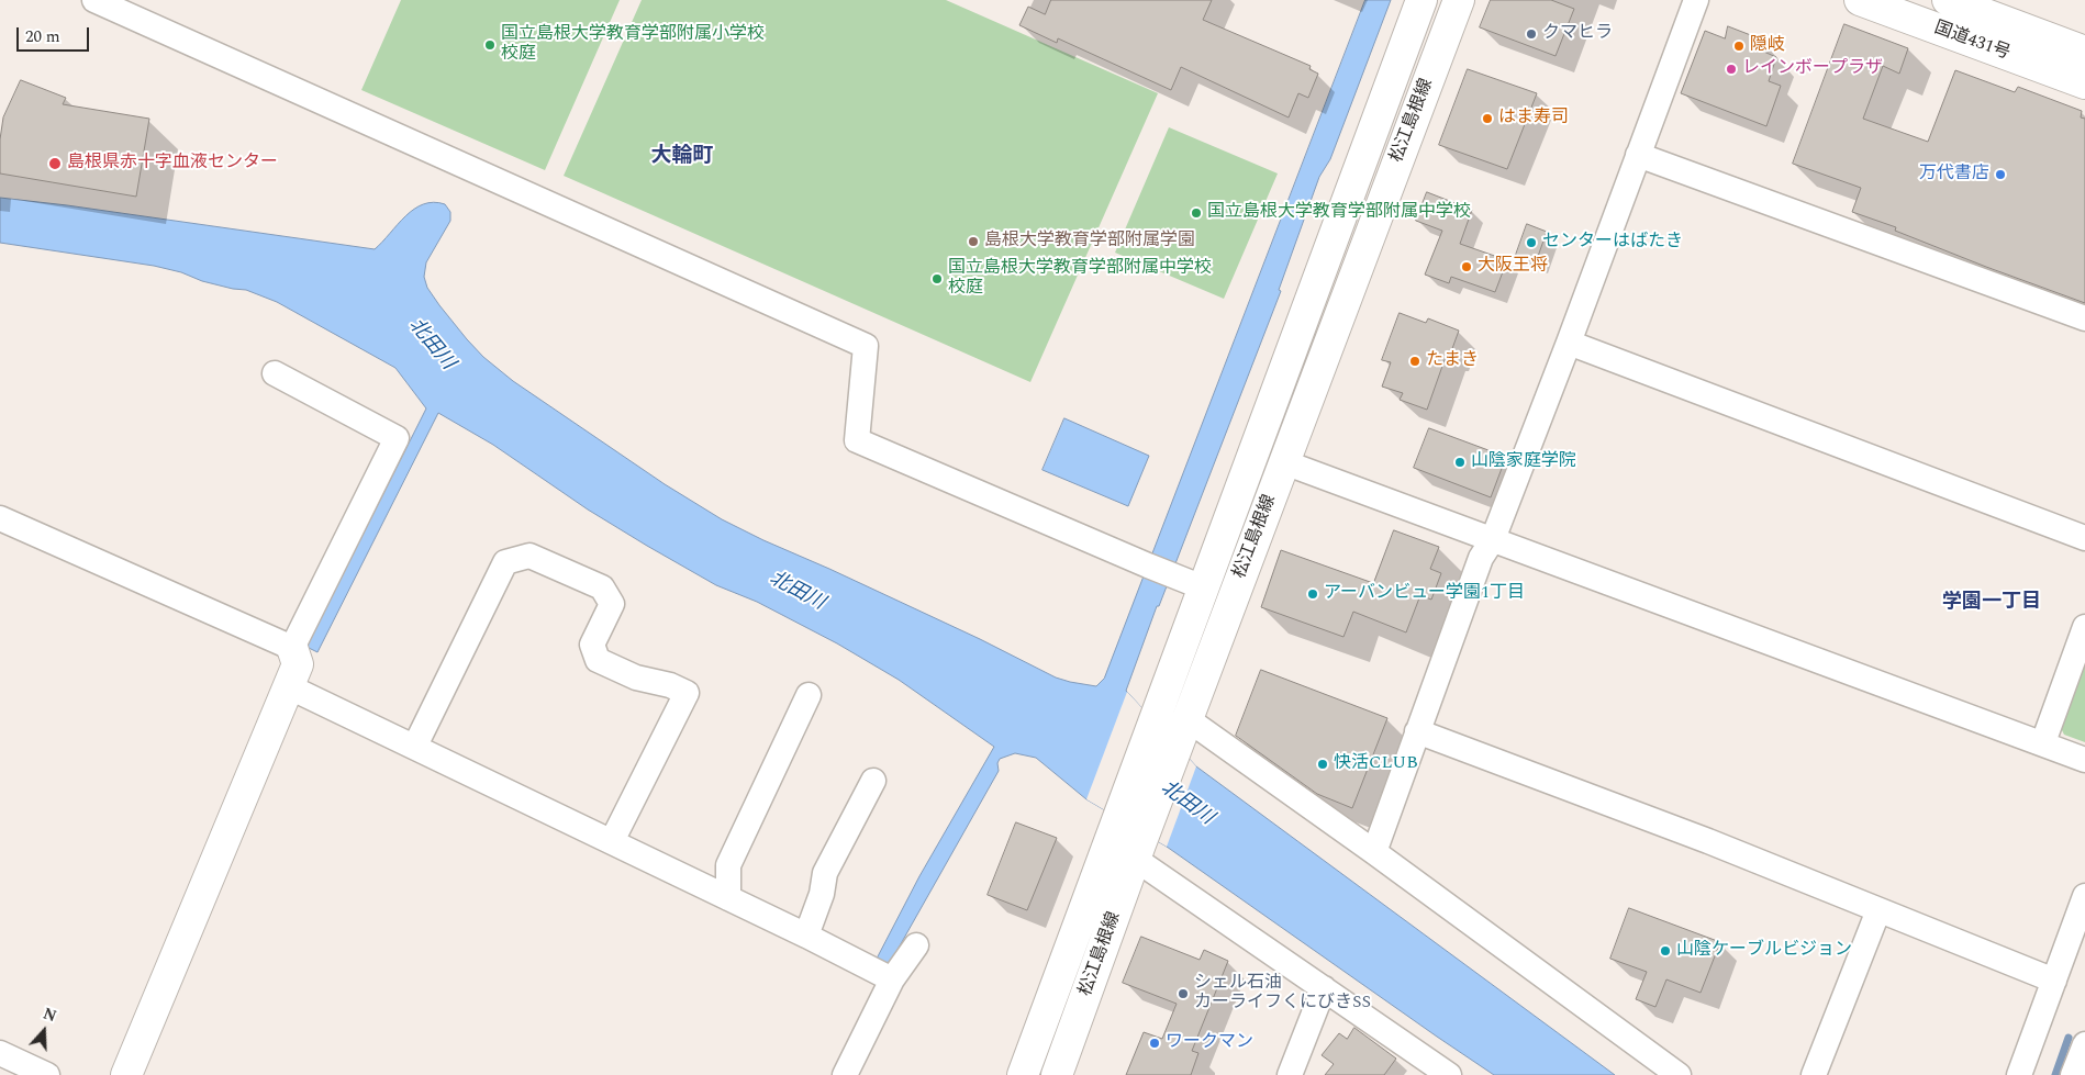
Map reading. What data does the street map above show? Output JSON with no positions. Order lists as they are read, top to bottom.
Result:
{
  "streets": {
    "main road": ["国道431号", "松江島根線"]
  },
  "districts": ["大輪町", "学園一丁目"],
  "water": ["北田川"],
  "places": [
    "クマヒラ",
    "国立島根大学教育学部附属小学校 校庭",
    "隠岐",
    "レインボープラザ",
    "はま寿司",
    "島根県赤十字血液センター",
    "万代書店",
    "国立島根大学教育学部附属中学校",
    "島根大学教育学部附属学園",
    "センターはばたき",
    "大阪王将",
    "国立島根大学教育学部附属中学校 校庭",
    "たまき",
    "山陰家庭学院",
    "アーバンビュー学園1丁目",
    "快活CLUB",
    "山陰ケーブルビジョン",
    "シェル石油 カーライフくにびきSS",
    "ワークマン"
  ],
  "scale_bar": "20 m",
  "north": "top"
}
